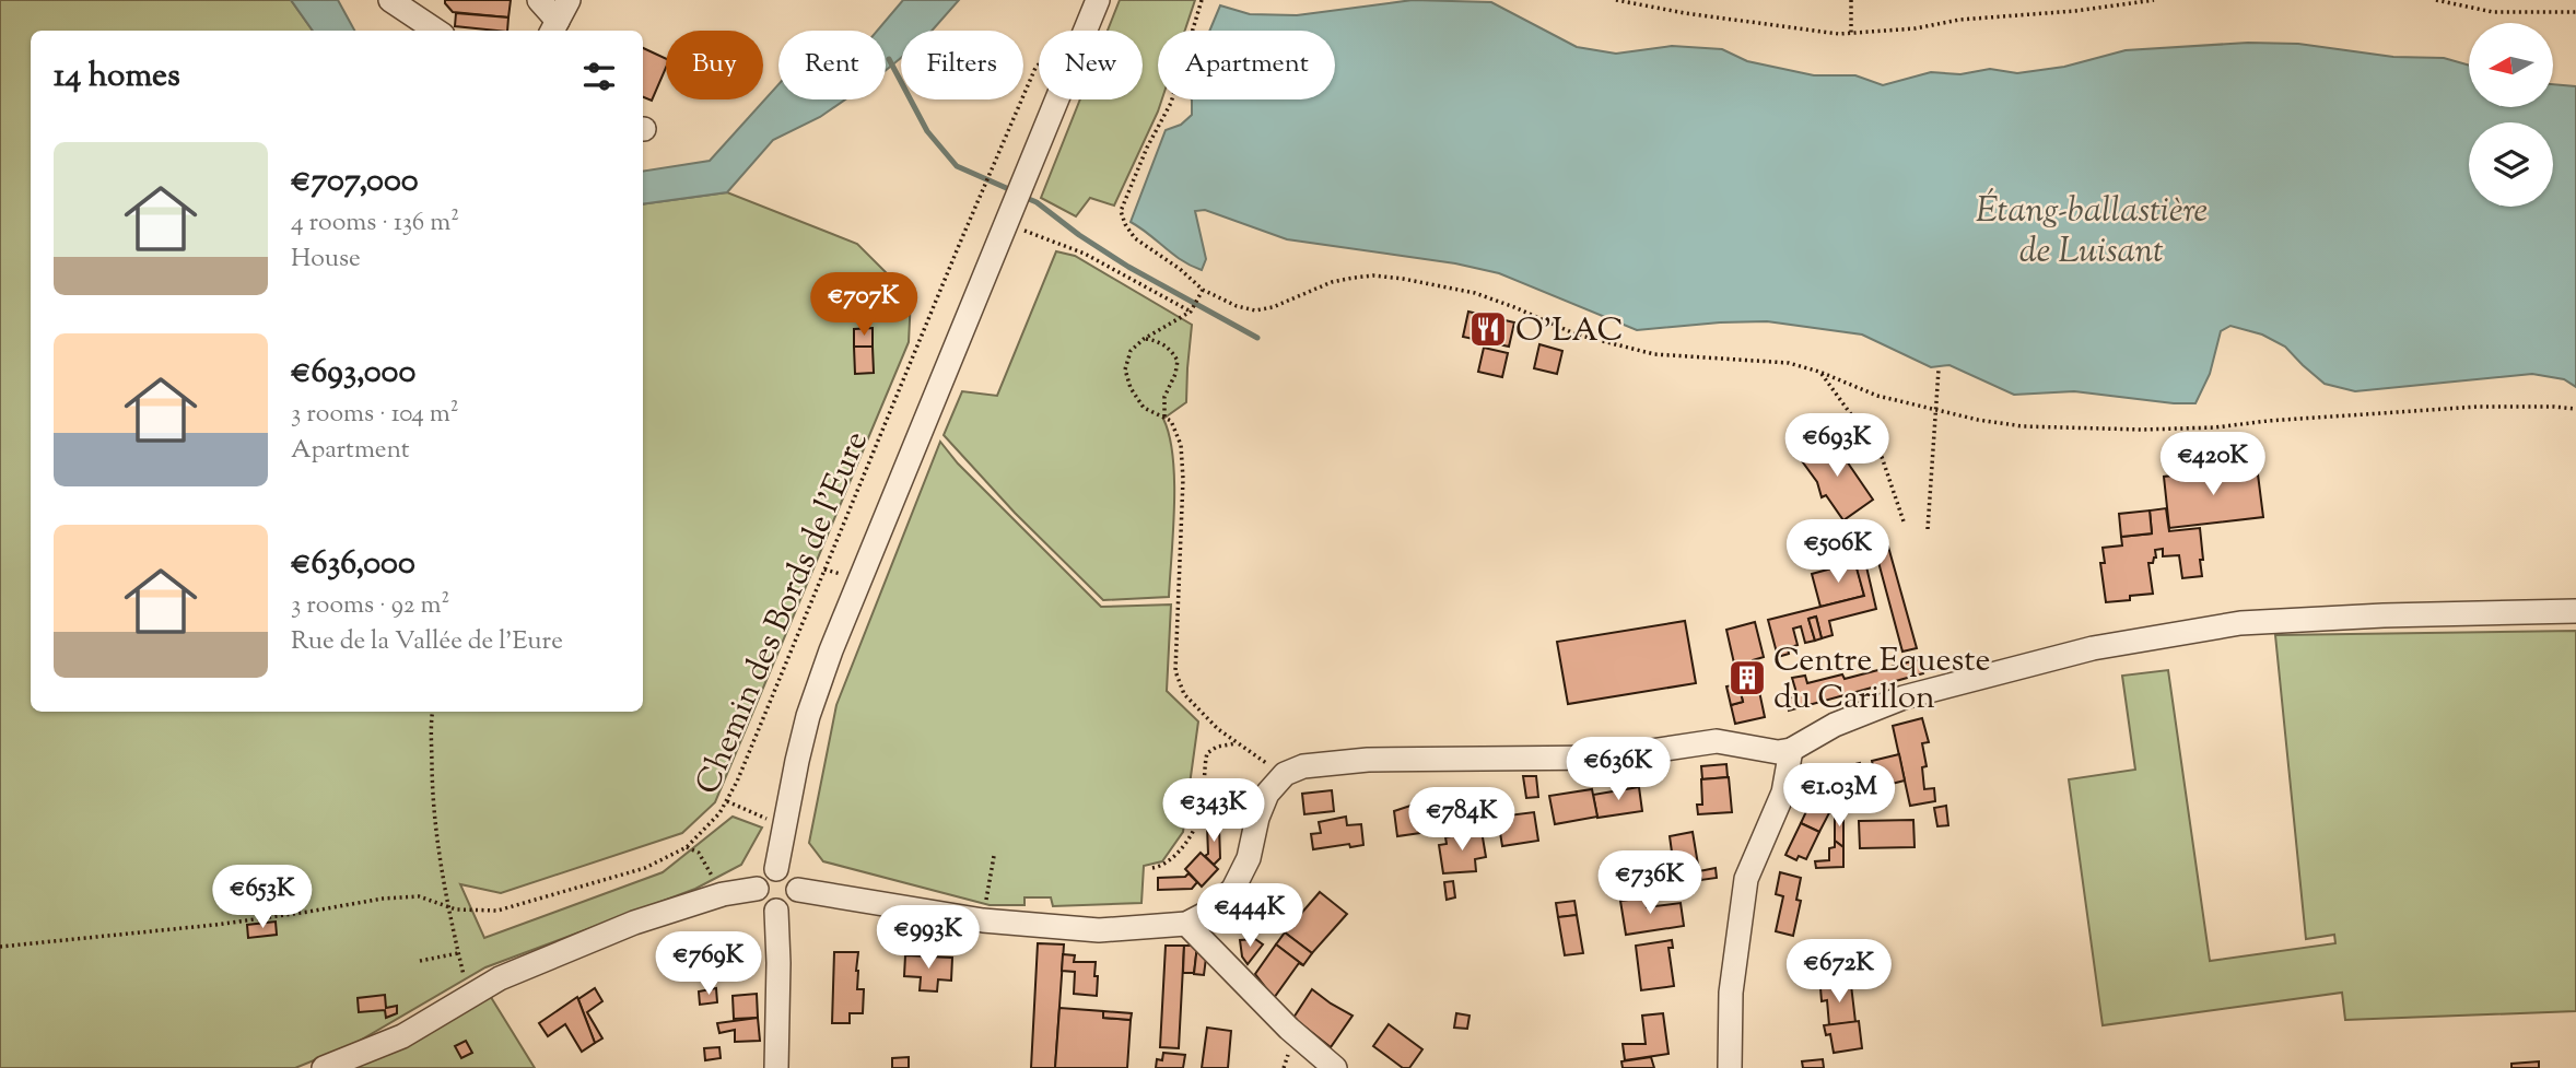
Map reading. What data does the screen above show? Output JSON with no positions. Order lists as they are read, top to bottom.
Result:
{
  "streets": {
    "path": ["Chemin des Bords de l'Eure"]
  },
  "water": ["Étang-ballastière de Luisant"],
  "places": {
    "restaurant": ["O'LAC"],
    "building": ["Centre Equeste du Carillon"]
  },
  "north": "left",
  "page": {
    "chip": [
      "Buy",
      "Rent",
      "Filters",
      "New",
      "Apartment"
    ],
    "heading": "14 homes",
    "list": [
      {
        "name": "€707,000",
        "note": "4 rooms · 136 m² · House"
      },
      {
        "name": "€693,000",
        "note": "3 rooms · 104 m² · Apartment"
      },
      {
        "name": "€636,000",
        "note": "3 rooms · 92 m² · Rue de la Vallée de l'Eure"
      }
    ],
    "price": [
      "€707K",
      "€693K",
      "€420K",
      "€506K",
      "€636K",
      "€1.03M",
      "€343K",
      "€784K",
      "€736K",
      "€653K",
      "€444K",
      "€993K",
      "€769K",
      "€672K"
    ]
  }
}
